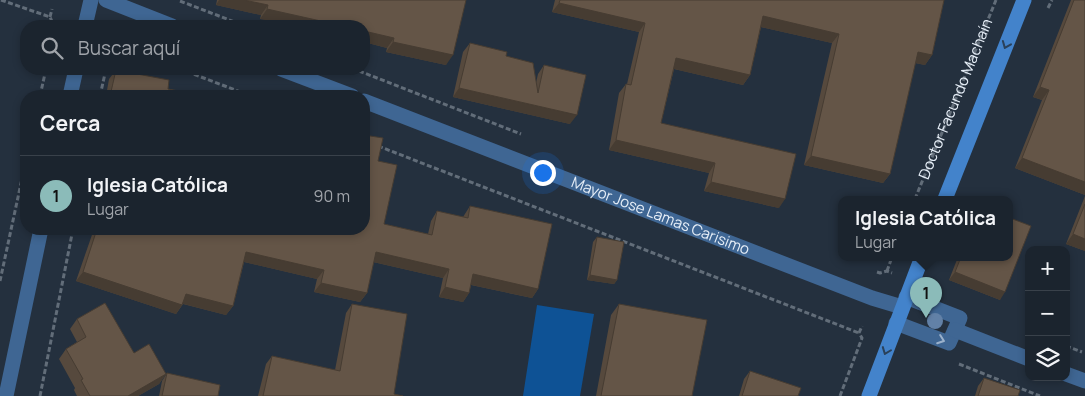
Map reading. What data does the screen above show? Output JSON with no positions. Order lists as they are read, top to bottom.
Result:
{
  "streets": {
    "main road": ["Doctor Facundo Machaín"],
    "street": ["Mayor Jose Lamas Carisimo"]
  },
  "page": {
    "search": "Buscar aquí",
    "heading": "Cerca",
    "list": [
      {
        "mark": "1",
        "name": "Iglesia Católica",
        "note": "Lugar",
        "value": "90 m"
      }
    ],
    "popup": ["Iglesia Católica", "Lugar"],
    "map_buttons": ["+", "−"],
    "pins": "1"
  }
}
